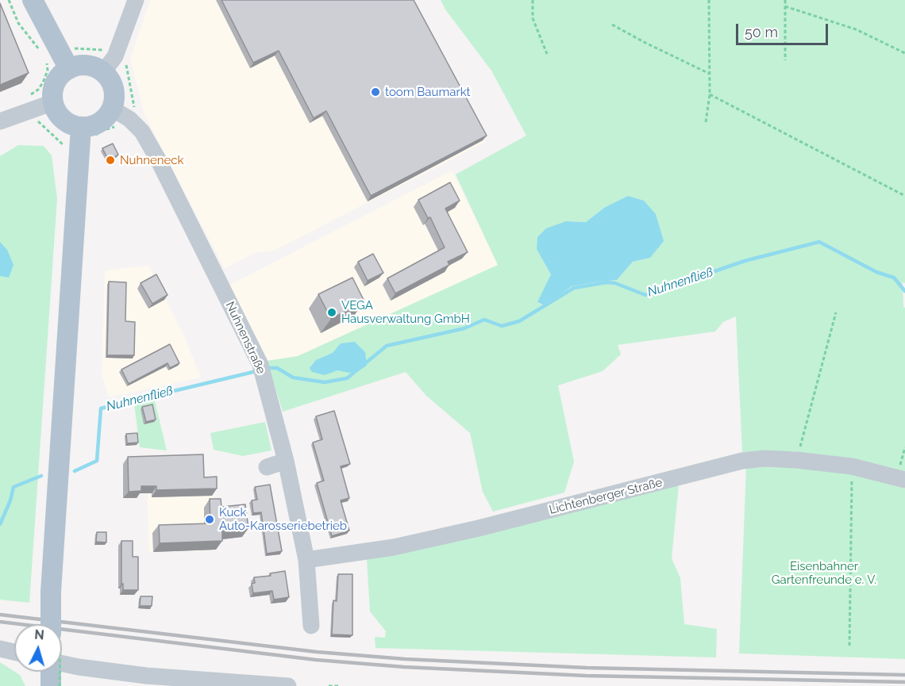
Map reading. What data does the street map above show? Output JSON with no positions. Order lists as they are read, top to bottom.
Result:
{
  "streets": {
    "street": ["Nuhnenstraße", "Lichtenberger Straße"]
  },
  "crossings": [
    ["Nuhnenstraße", "Lichtenberger Straße"]
  ],
  "water": ["Nuhnenfließ"],
  "parks": ["Eisenbahner Gartenfreunde e. V."],
  "places": [
    "toom Baumarkt",
    "Nuhneneck",
    "VEGA Hausverwaltung GmbH",
    "Kuck Auto-Karosseriebetrieb"
  ],
  "scale_bar": "50 m",
  "north": "top"
}
